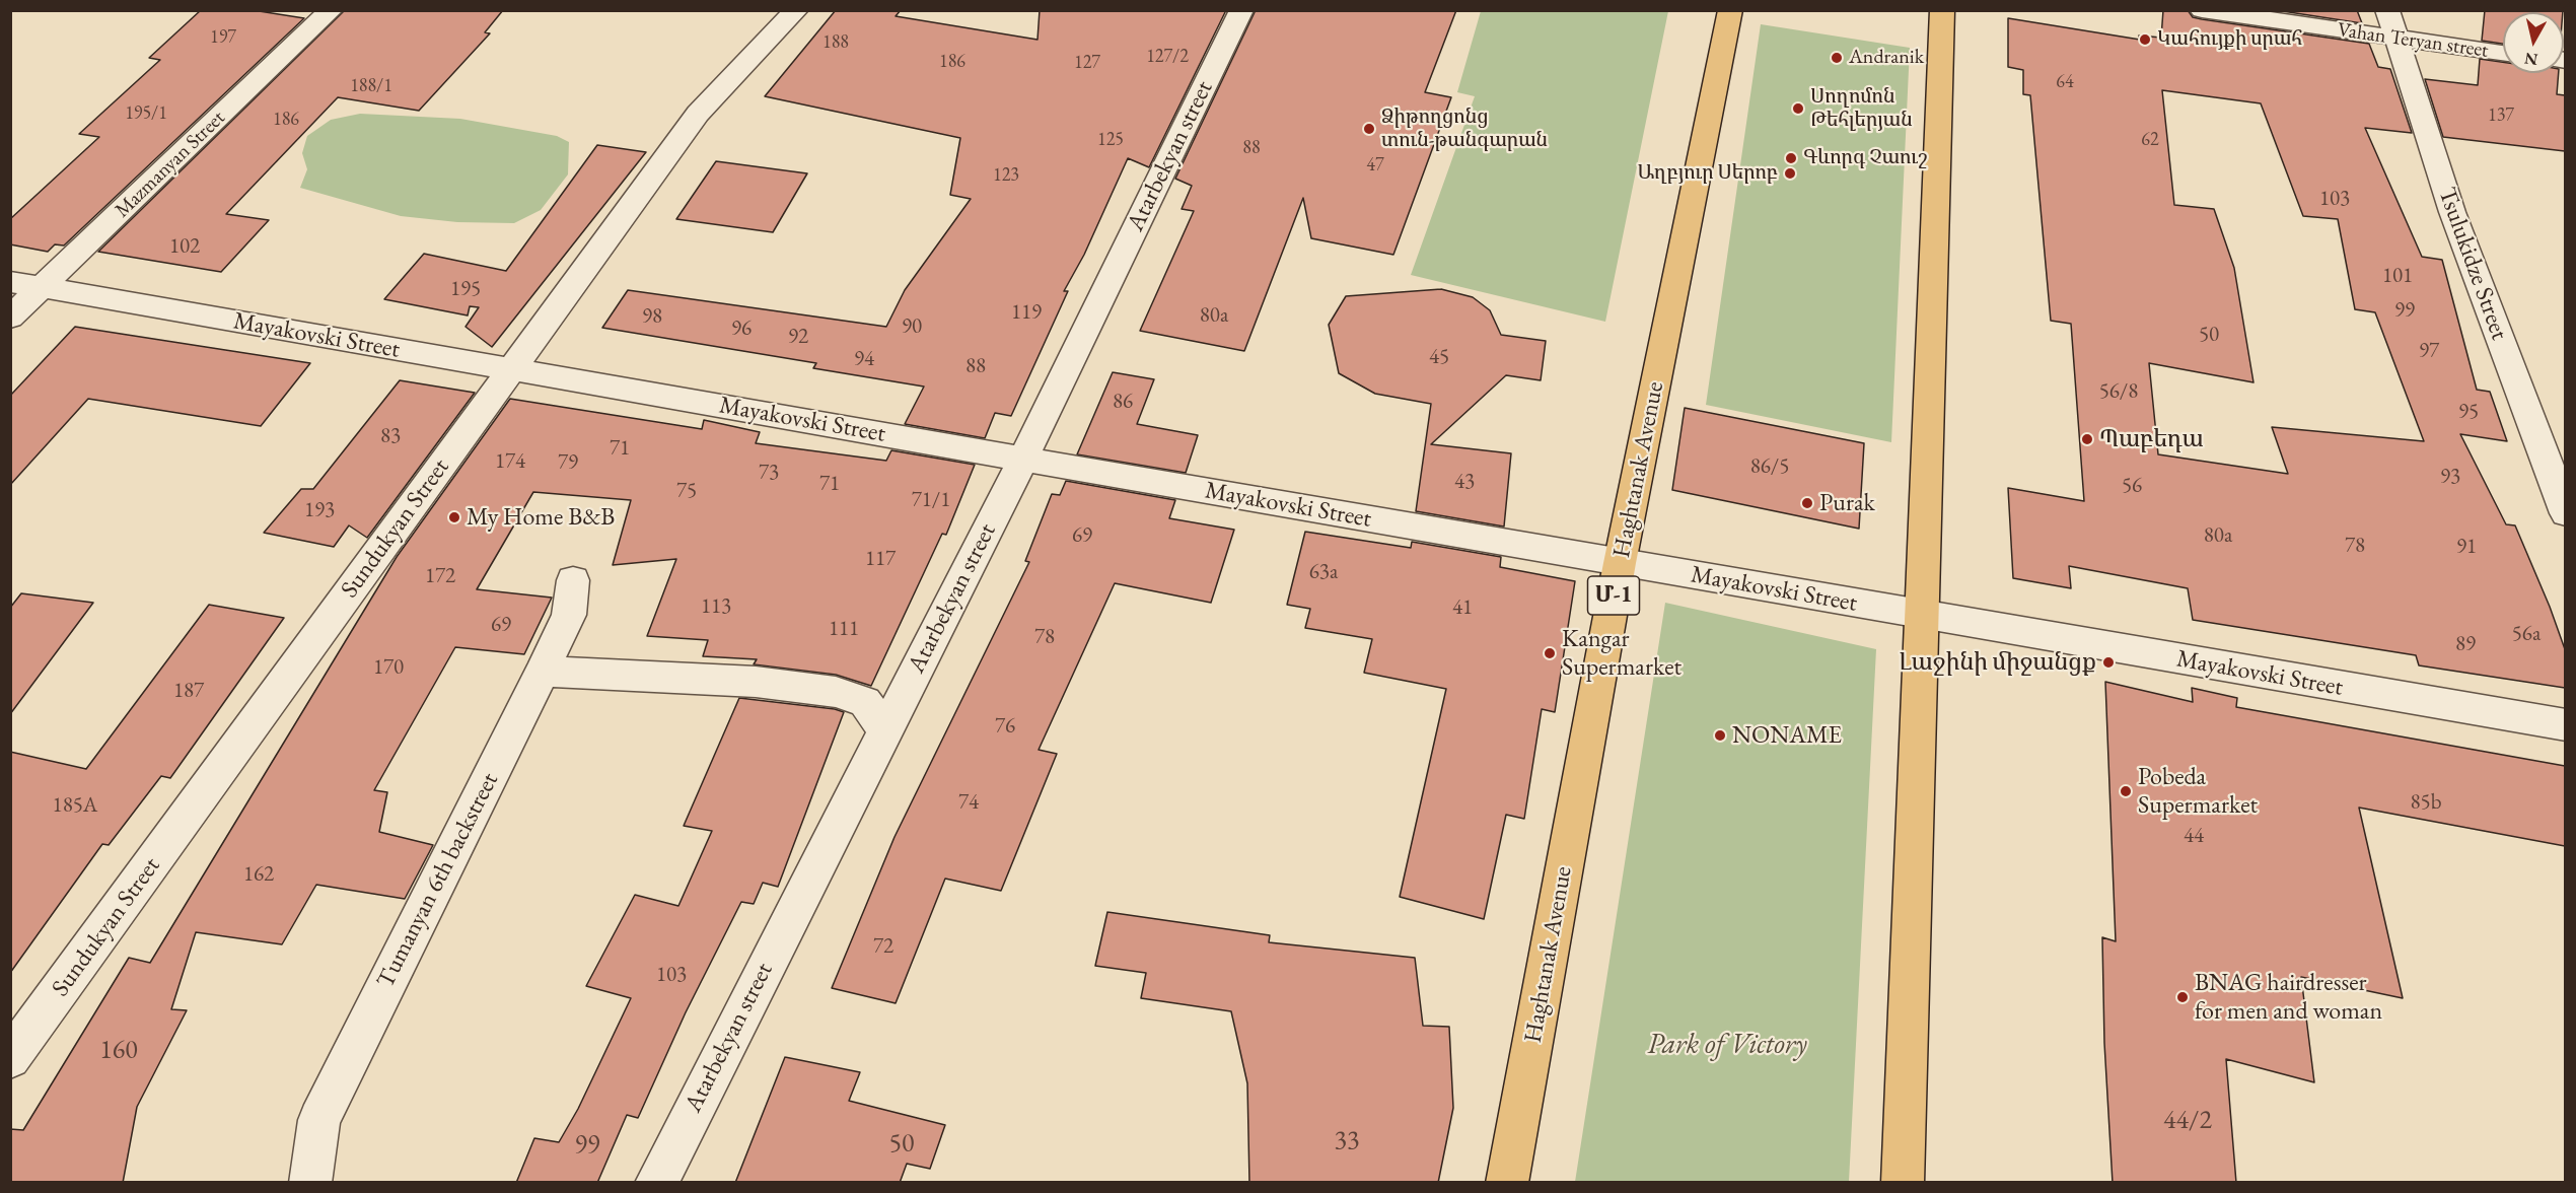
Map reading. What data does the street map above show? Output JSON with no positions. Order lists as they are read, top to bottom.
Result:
{
  "streets": {
    "highway": ["Haghtanak Avenue", "Մ-1"],
    "street": [
      "Vahan Teryan street",
      "Atarbekyan street",
      "Mazmanyan Street",
      "Tsulukidze Street",
      "Mayakovski Street",
      "Sundukyan Street",
      "Tumanyan 6th backstreet"
    ]
  },
  "crossings": [
    ["Vahan Teryan street", "Tsulukidze Street"],
    ["Atarbekyan street", "Mayakovski Street"],
    ["Mazmanyan Street", "Mayakovski Street"],
    ["Mayakovski Street", "Haghtanak Avenue"],
    ["Mayakovski Street", "Sundukyan Street"]
  ],
  "parks": ["Park of Victory"],
  "places": [
    "Կահույքի սրահ",
    "Andranik",
    "Սողոմոն Թեհլերյան",
    "Ձիթողցոնց տուն-թանգարան",
    "Գևորգ Չաուշ",
    "Աղբյուր Սերոբ",
    "Պաբեդա",
    "Purak",
    "My Home B&B",
    "Kangar Supermarket",
    "Լաջինի միջանցք",
    "NONAME",
    "Pobeda Supermarket",
    "BNAG hairdresser for men and woman"
  ],
  "house_numbers": [
    "197",
    "188",
    "127/2",
    "186",
    "127",
    "64",
    "188/1",
    "195/1",
    "137",
    "186",
    "125",
    "62",
    "88",
    "47",
    "123",
    "103",
    "102",
    "101",
    "195",
    "99",
    "119",
    "80a",
    "98",
    "90",
    "96",
    "50",
    "92",
    "97",
    "45",
    "94",
    "88",
    "56/8",
    "86",
    "95",
    "83",
    "71",
    "174",
    "79",
    "86/5",
    "73",
    "93",
    "43",
    "71",
    "56",
    "75",
    "71/1",
    "193",
    "69",
    "80a",
    "78",
    "91",
    "117",
    "63a",
    "172",
    "113",
    "41",
    "69",
    "111",
    "56а",
    "78",
    "89",
    "170",
    "187",
    "76",
    "74",
    "85b",
    "185A",
    "44",
    "162",
    "72",
    "103",
    "160",
    "44/2",
    "33",
    "50",
    "99"
  ],
  "north": "bottom"
}
